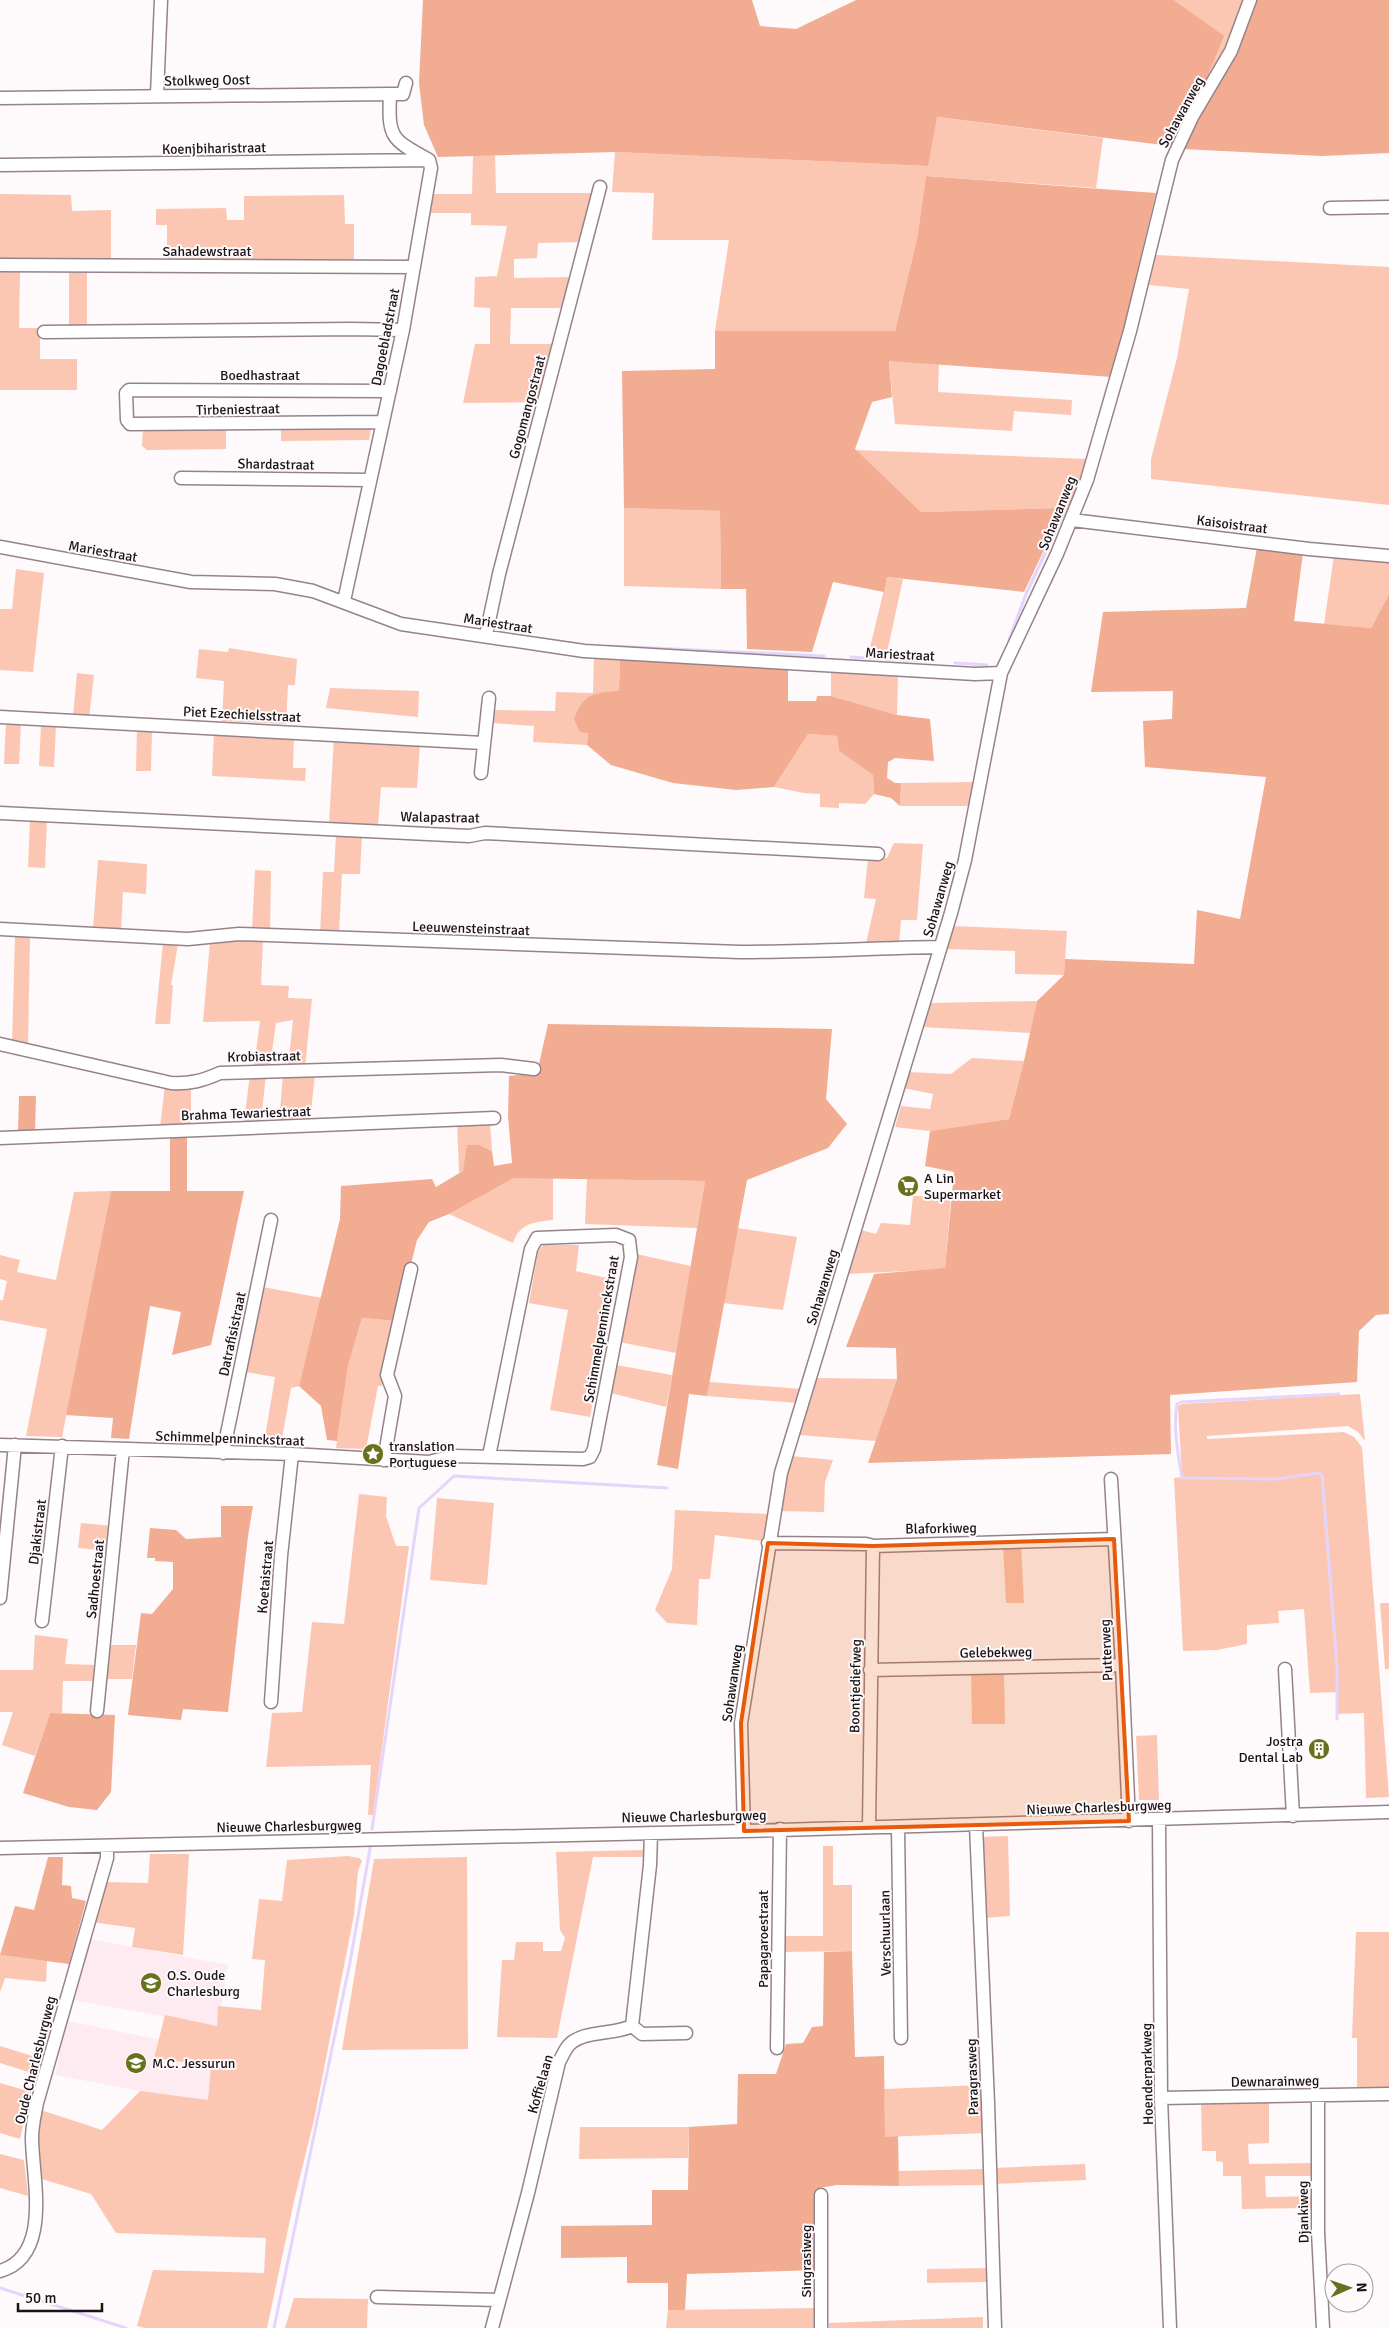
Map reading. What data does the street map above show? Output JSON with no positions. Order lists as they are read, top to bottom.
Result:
{
  "streets": {
    "street": [
      "Stolkweg Oost",
      "Sohawanweg",
      "Koenjbiharistraat",
      "Sahadewstraat",
      "Dagoebladstraat",
      "Boedhastraat",
      "Gogomangostraat",
      "Tirbeniestraat",
      "Shardastraat",
      "Kaisoistraat",
      "Mariestraat",
      "Piet Ezechielsstraat",
      "Walapastraat",
      "Leeuwensteinstraat",
      "Krobiastraat",
      "Brahma Tewariestraat",
      "Schimmelpenninckstraat",
      "Datrafisistraat",
      "Blaforkiweg",
      "Djakistraat",
      "Koetaistraat",
      "Sadhoestraat",
      "Putterweg",
      "Gelebekweg",
      "Boontjediefweg",
      "Nieuwe Charlesburgweg",
      "Verschuurlaan",
      "Papagaroestraat",
      "Oude Charlesburgweg",
      "Hoenderparkweg",
      "Paragrasweg",
      "Dewnarainweg",
      "Koffielaan",
      "Djankiweg",
      "Singrasiweg"
    ]
  },
  "crossings": [
    ["Sohawanweg", "Kaisoistraat"],
    ["Sohawanweg", "Mariestraat"],
    ["Sohawanweg", "Leeuwensteinstraat"],
    ["Sohawanweg", "Blaforkiweg"],
    ["Sohawanweg", "Nieuwe Charlesburgweg"],
    ["Koenjbiharistraat", "Dagoebladstraat"],
    ["Sahadewstraat", "Dagoebladstraat"],
    ["Dagoebladstraat", "Boedhastraat"],
    ["Dagoebladstraat", "Tirbeniestraat"],
    ["Dagoebladstraat", "Shardastraat"],
    ["Dagoebladstraat", "Mariestraat"],
    ["Boedhastraat", "Tirbeniestraat"],
    ["Gogomangostraat", "Mariestraat"],
    ["Schimmelpenninckstraat", "Datrafisistraat"],
    ["Schimmelpenninckstraat", "Djakistraat"],
    ["Schimmelpenninckstraat", "Koetaistraat"],
    ["Schimmelpenninckstraat", "Sadhoestraat"],
    ["Blaforkiweg", "Putterweg"],
    ["Blaforkiweg", "Boontjediefweg"],
    ["Putterweg", "Gelebekweg"],
    ["Putterweg", "Nieuwe Charlesburgweg"],
    ["Gelebekweg", "Boontjediefweg"],
    ["Boontjediefweg", "Nieuwe Charlesburgweg"],
    ["Nieuwe Charlesburgweg", "Verschuurlaan"],
    ["Nieuwe Charlesburgweg", "Papagaroestraat"],
    ["Nieuwe Charlesburgweg", "Oude Charlesburgweg"],
    ["Nieuwe Charlesburgweg", "Hoenderparkweg"],
    ["Nieuwe Charlesburgweg", "Paragrasweg"],
    ["Hoenderparkweg", "Dewnarainweg"],
    ["Dewnarainweg", "Djankiweg"]
  ],
  "places": {
    "supermarket": ["A Lin Supermarket"],
    "place": ["translation Portuguese"],
    "building": ["Jostra Dental Lab"],
    "school or university": ["O.S. Oude Charlesburg", "M.C. Jessurun"]
  },
  "scale_bar": "50 m",
  "north": "right"
}
